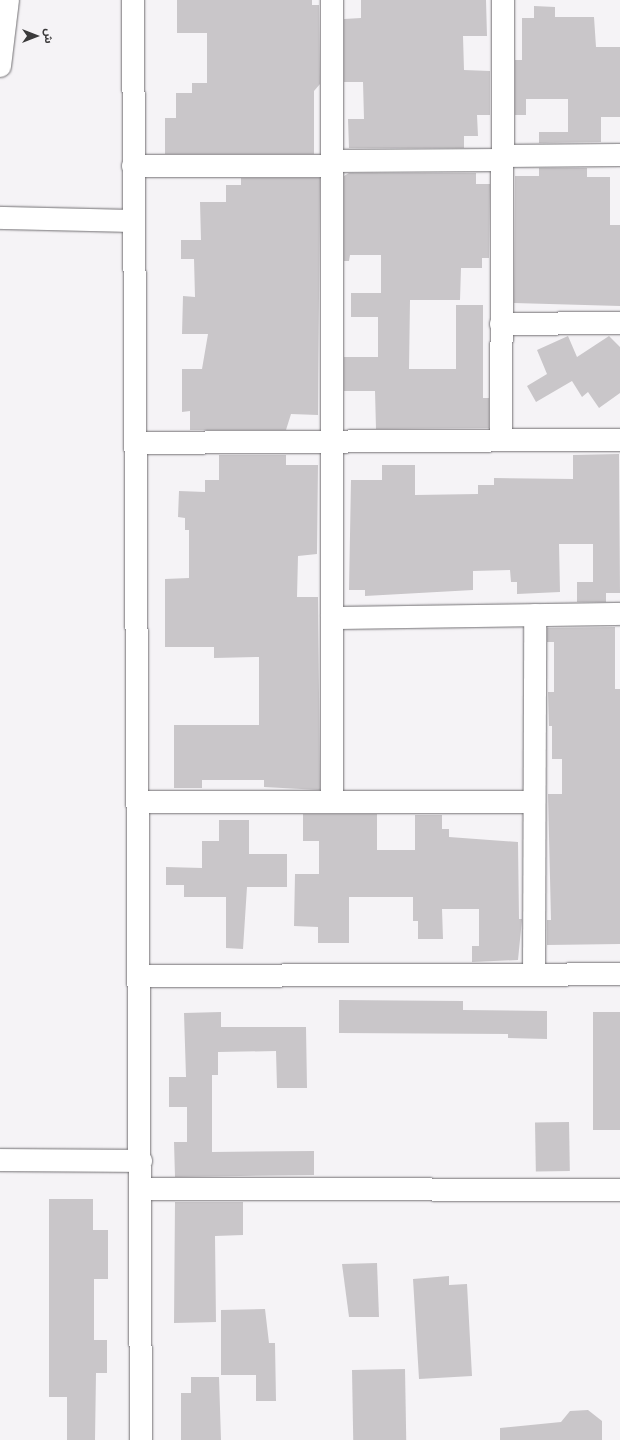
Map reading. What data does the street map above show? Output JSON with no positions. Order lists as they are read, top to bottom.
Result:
{
  "north": "right"
}
